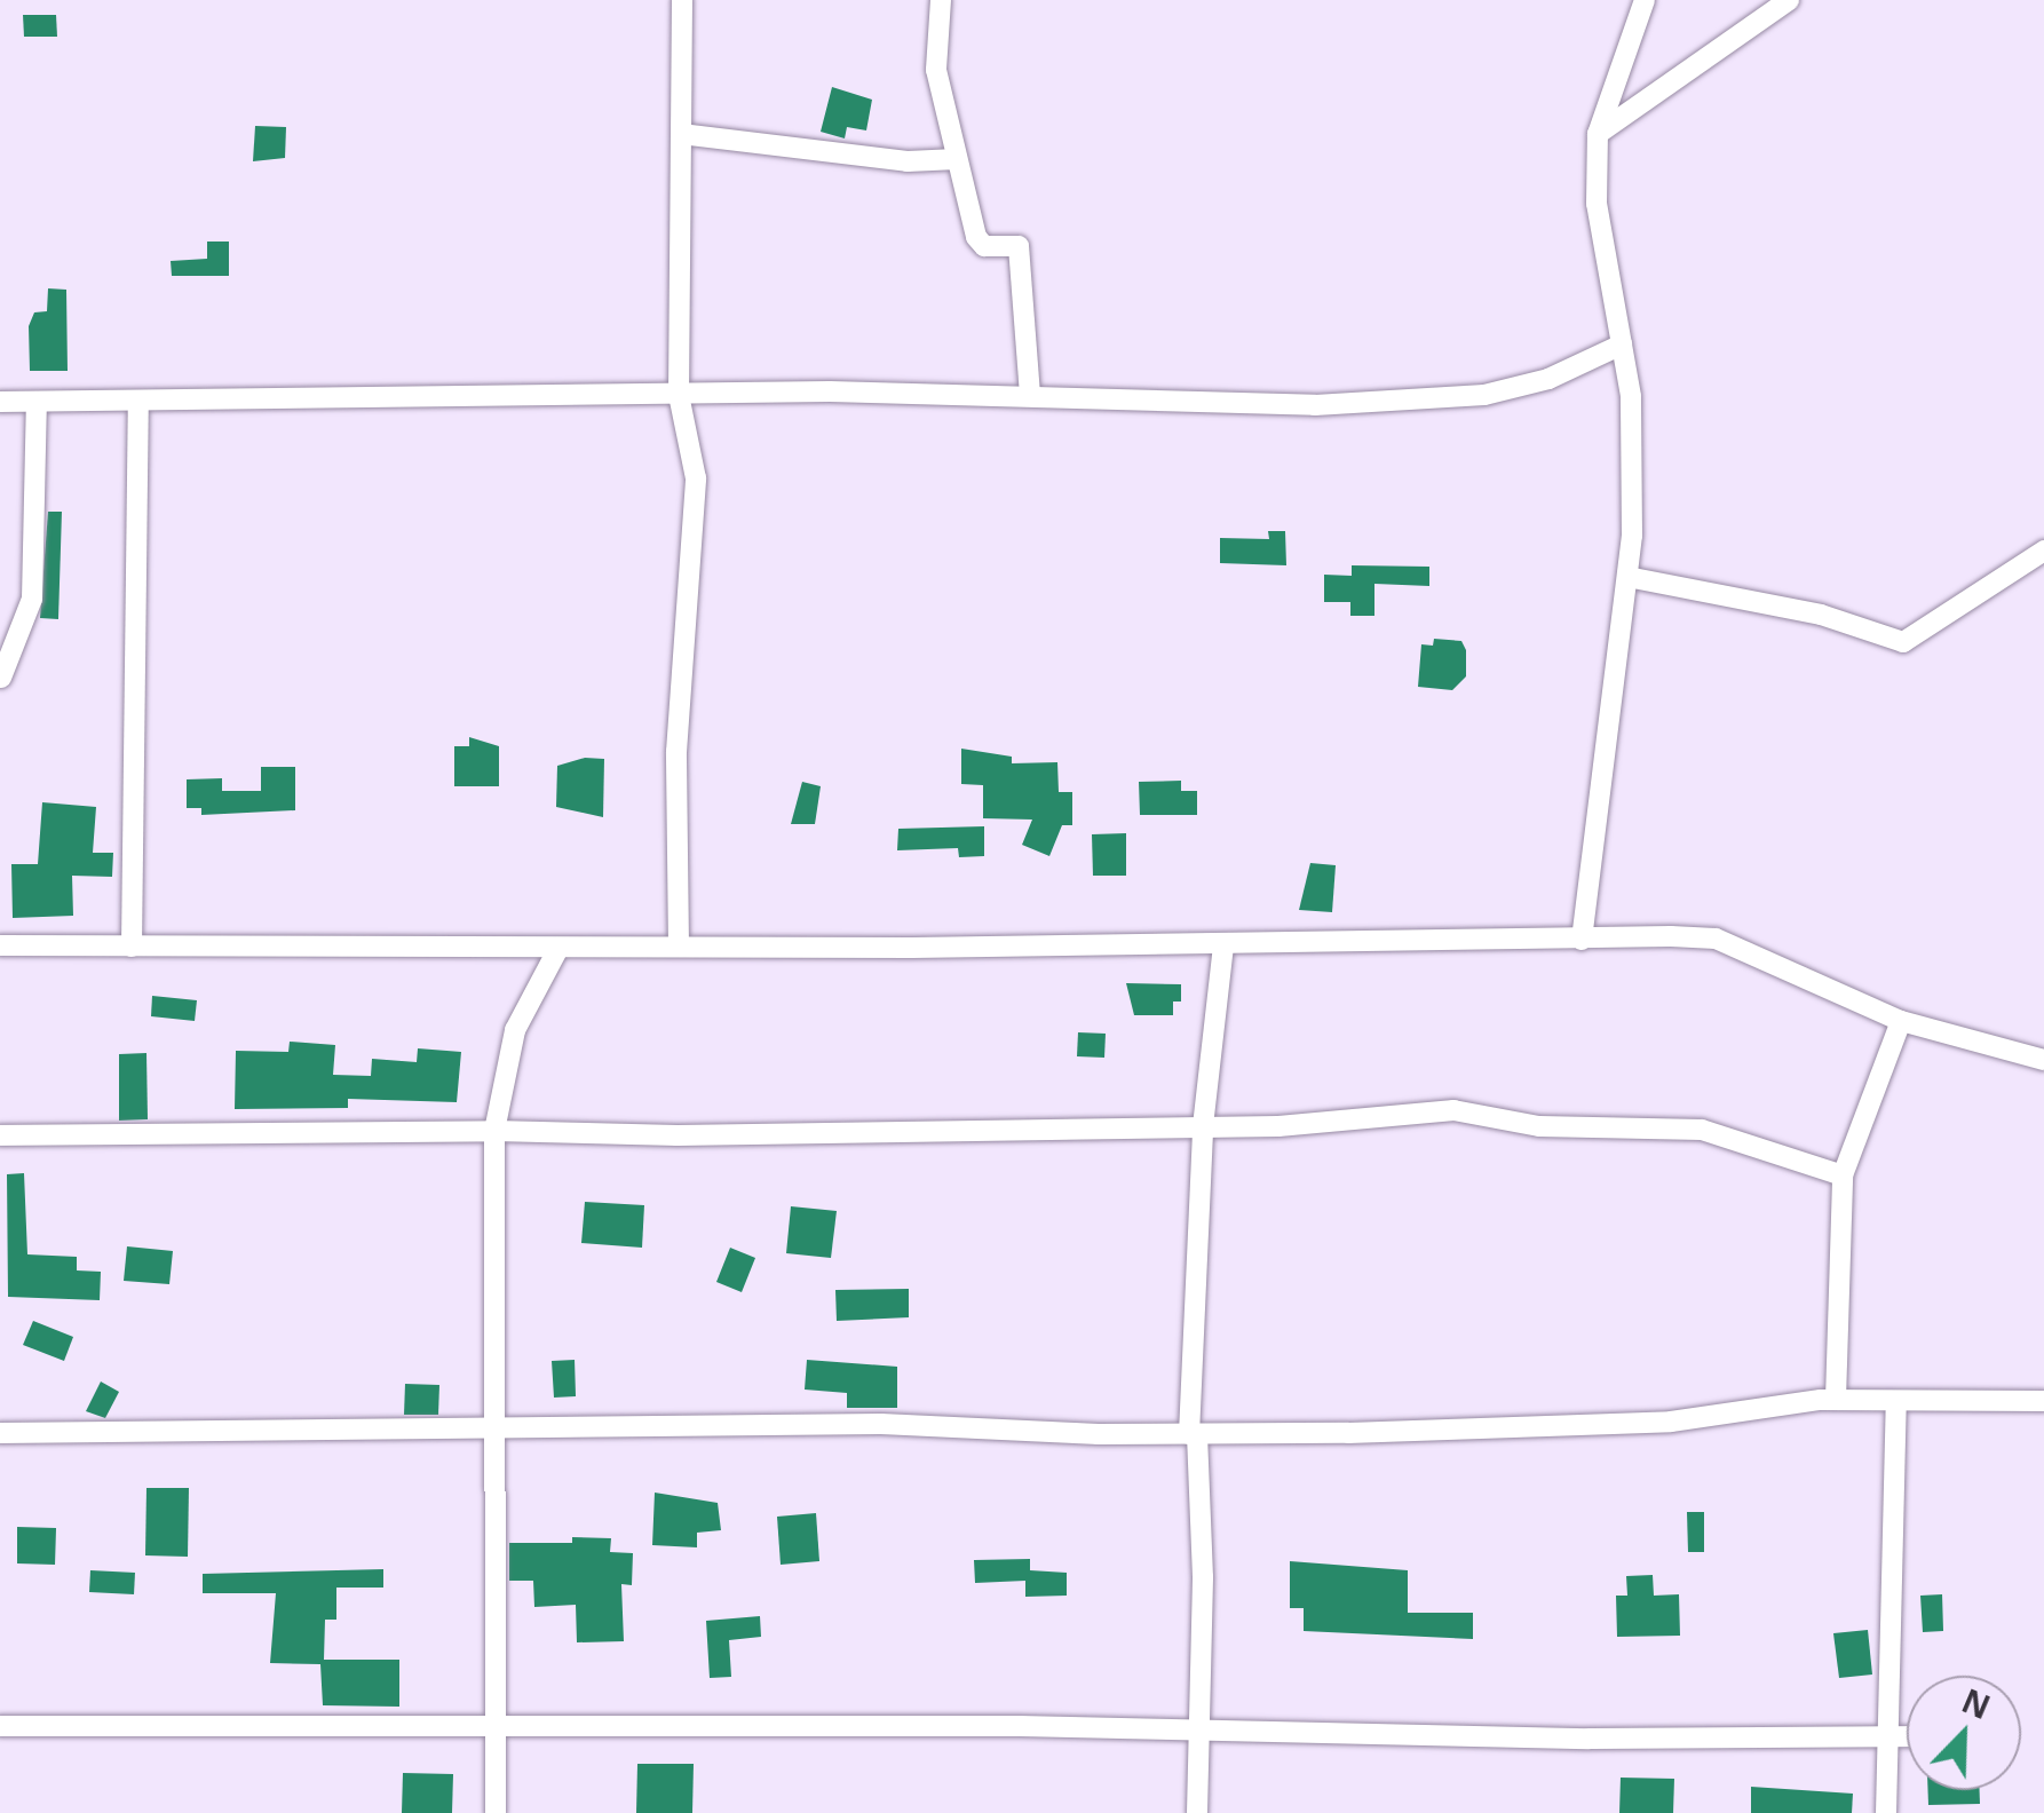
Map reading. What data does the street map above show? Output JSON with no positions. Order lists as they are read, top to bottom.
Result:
{
  "north": "top right"
}
